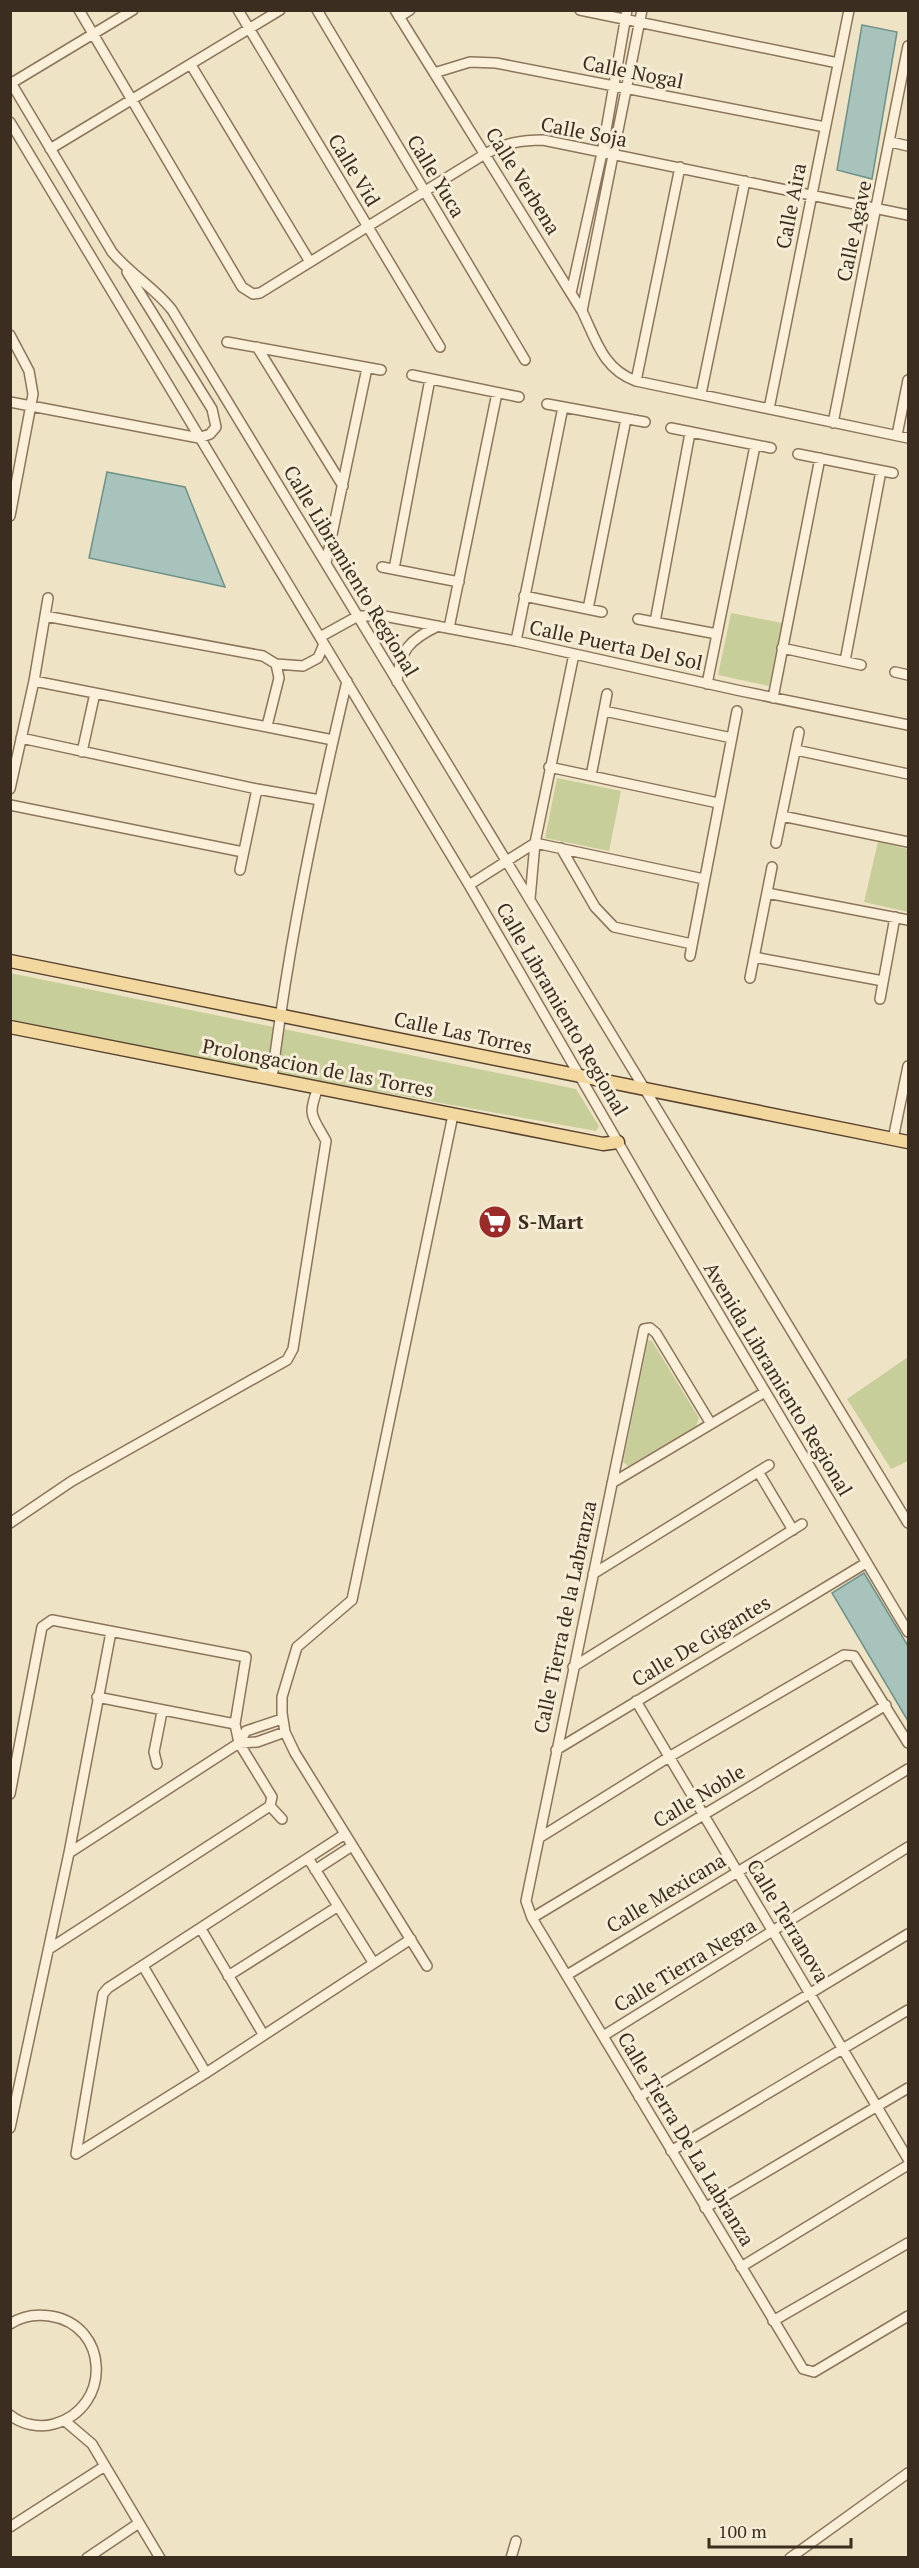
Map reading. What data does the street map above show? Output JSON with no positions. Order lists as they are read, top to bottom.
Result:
{
  "streets": {
    "main road": ["Calle Las Torres", "Prolongacion de las Torres"],
    "street": [
      "Calle Nogal",
      "Calle Soja",
      "Calle Vid",
      "Calle Yuca",
      "Calle Verbena",
      "Calle Aira",
      "Calle Agave",
      "Calle Libramiento Regional",
      "Calle Puerta Del Sol",
      "Avenida Libramiento Regional",
      "Calle Tierra de la Labranza",
      "Calle De Gigantes",
      "Calle Noble",
      "Calle Mexicana",
      "Calle Terranova",
      "Calle Tierra Negra",
      "Calle Tierra De La Labranza"
    ]
  },
  "crossings": [
    ["Calle Nogal", "Calle Verbena"],
    ["Calle Nogal", "Calle Aira"],
    ["Calle Soja", "Calle Vid"],
    ["Calle Soja", "Calle Yuca"],
    ["Calle Soja", "Calle Verbena"],
    ["Calle Soja", "Calle Aira"],
    ["Calle Soja", "Calle Agave"],
    ["Calle Libramiento Regional", "Calle Puerta Del Sol"],
    ["Calle Libramiento Regional", "Calle Las Torres"],
    ["Calle Libramiento Regional", "Prolongacion de las Torres"],
    ["Calle Libramiento Regional", "Avenida Libramiento Regional"],
    ["Calle Las Torres", "Avenida Libramiento Regional"],
    ["Prolongacion de las Torres", "Avenida Libramiento Regional"],
    ["Avenida Libramiento Regional", "Calle De Gigantes"],
    ["Calle Tierra de la Labranza", "Calle De Gigantes"],
    ["Calle Tierra de la Labranza", "Calle Noble"],
    ["Calle Tierra de la Labranza", "Calle Tierra De La Labranza"],
    ["Calle De Gigantes", "Calle Terranova"],
    ["Calle Noble", "Calle Terranova"],
    ["Calle Noble", "Calle Tierra De La Labranza"],
    ["Calle Mexicana", "Calle Terranova"],
    ["Calle Mexicana", "Calle Tierra De La Labranza"],
    ["Calle Terranova", "Calle Tierra Negra"],
    ["Calle Tierra Negra", "Calle Tierra De La Labranza"]
  ],
  "places": {
    "supermarket": ["S-Mart"]
  },
  "scale_bar": "100 m"
}
